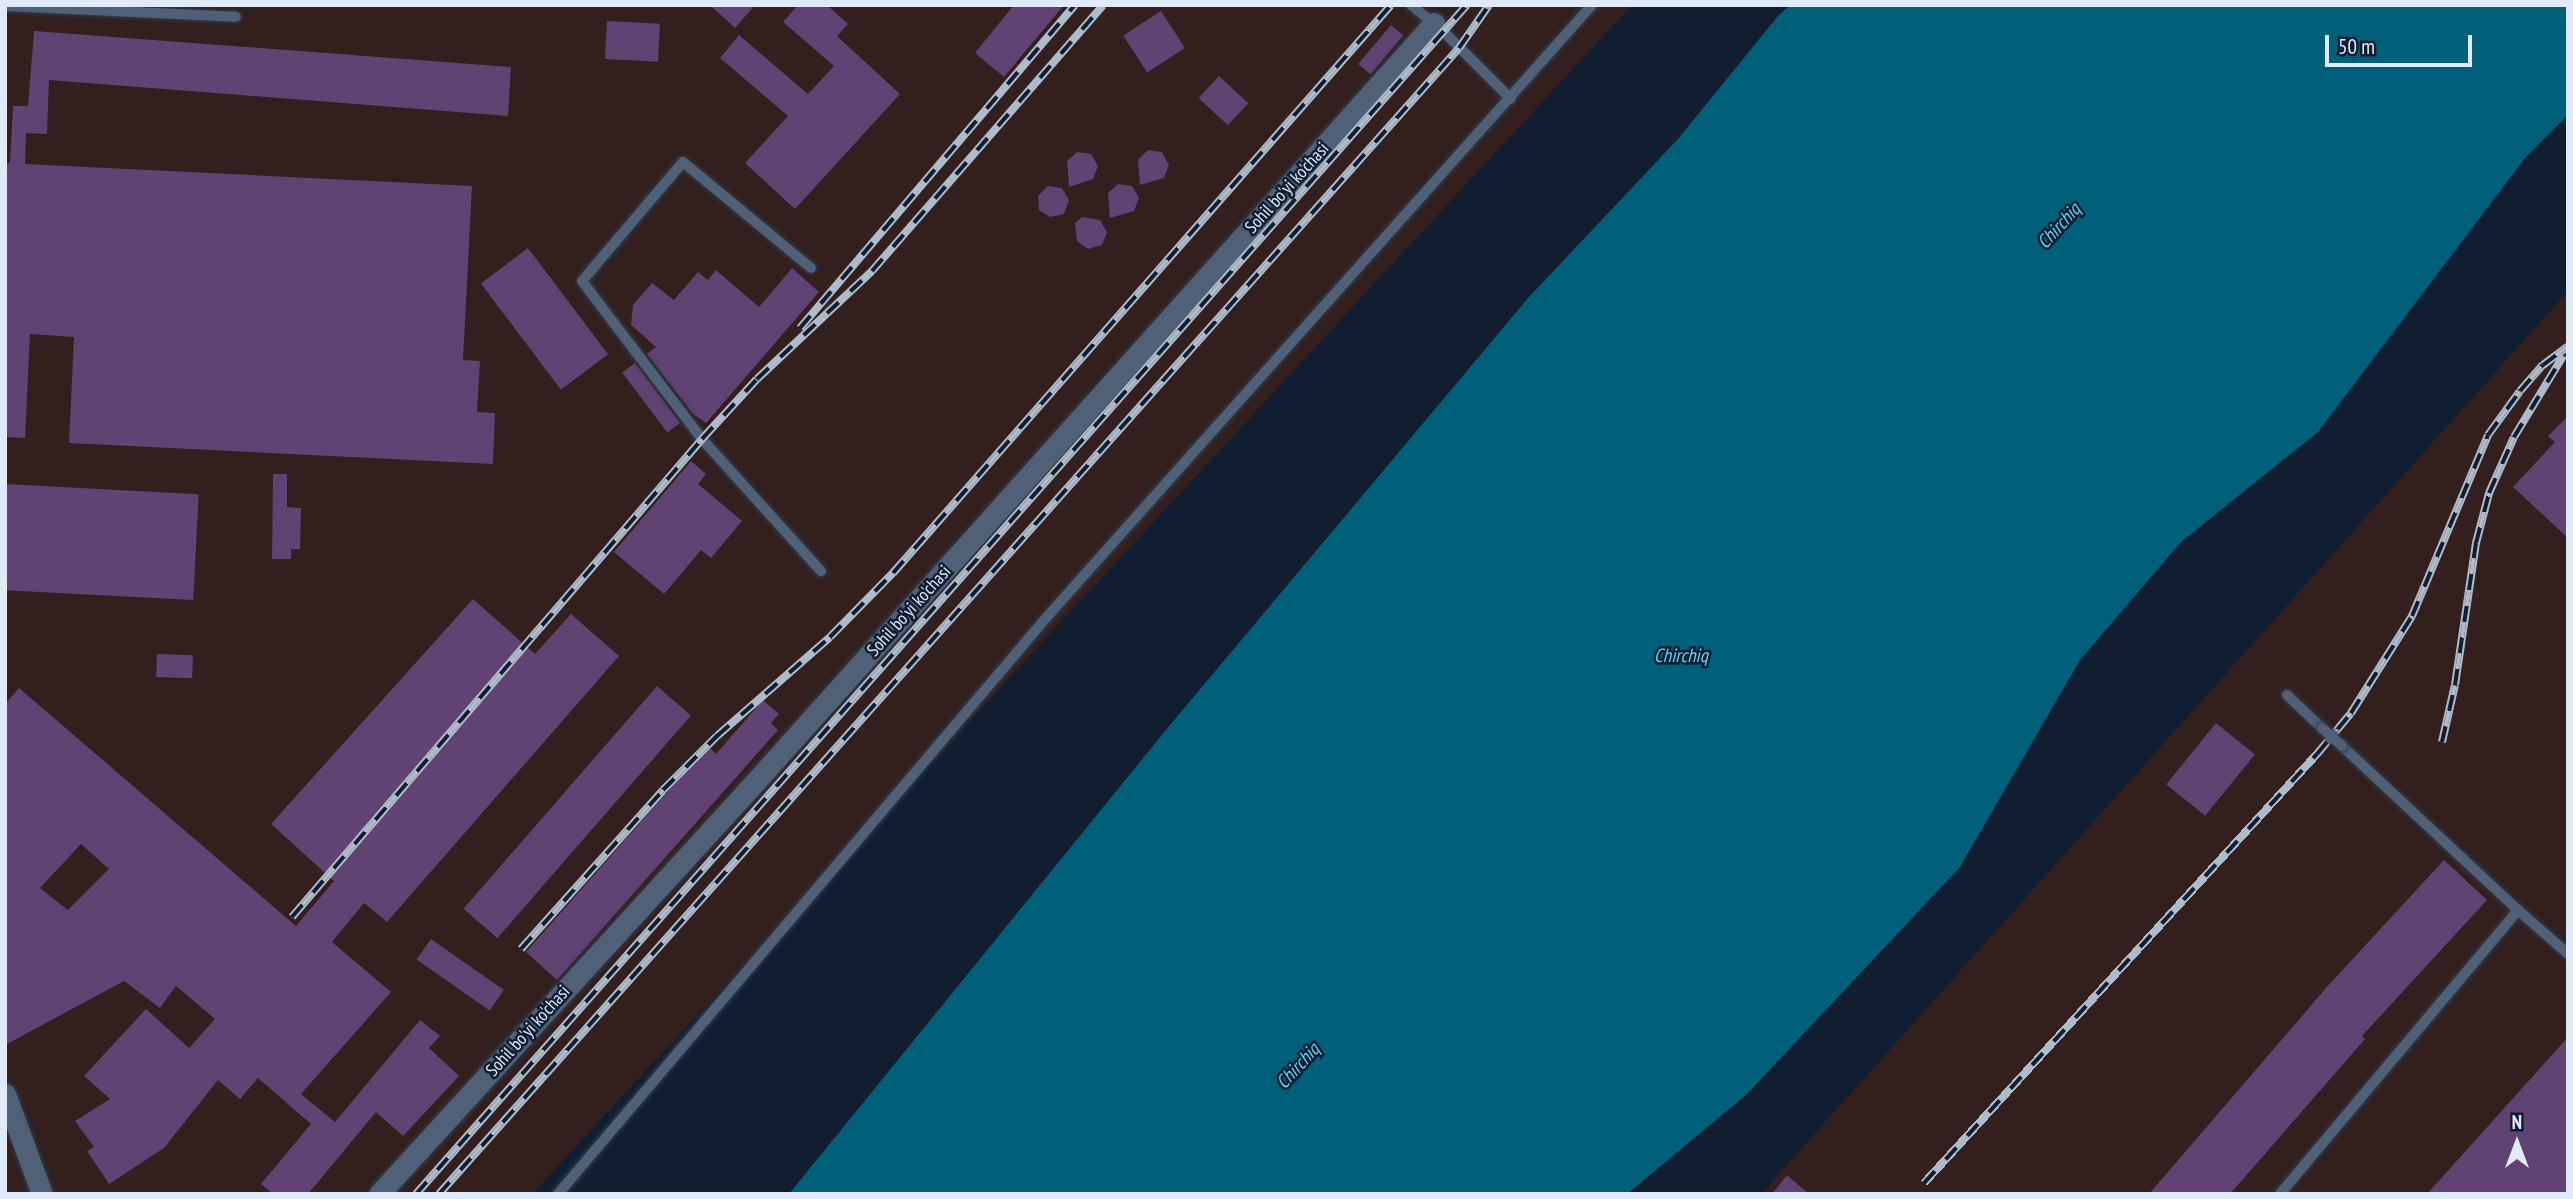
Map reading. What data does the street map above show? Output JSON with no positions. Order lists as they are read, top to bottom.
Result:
{
  "streets": {
    "street": ["Sohil bo'yi ko'chasi"]
  },
  "water": ["Chirchiq"],
  "scale_bar": "50 m",
  "north": "top"
}
